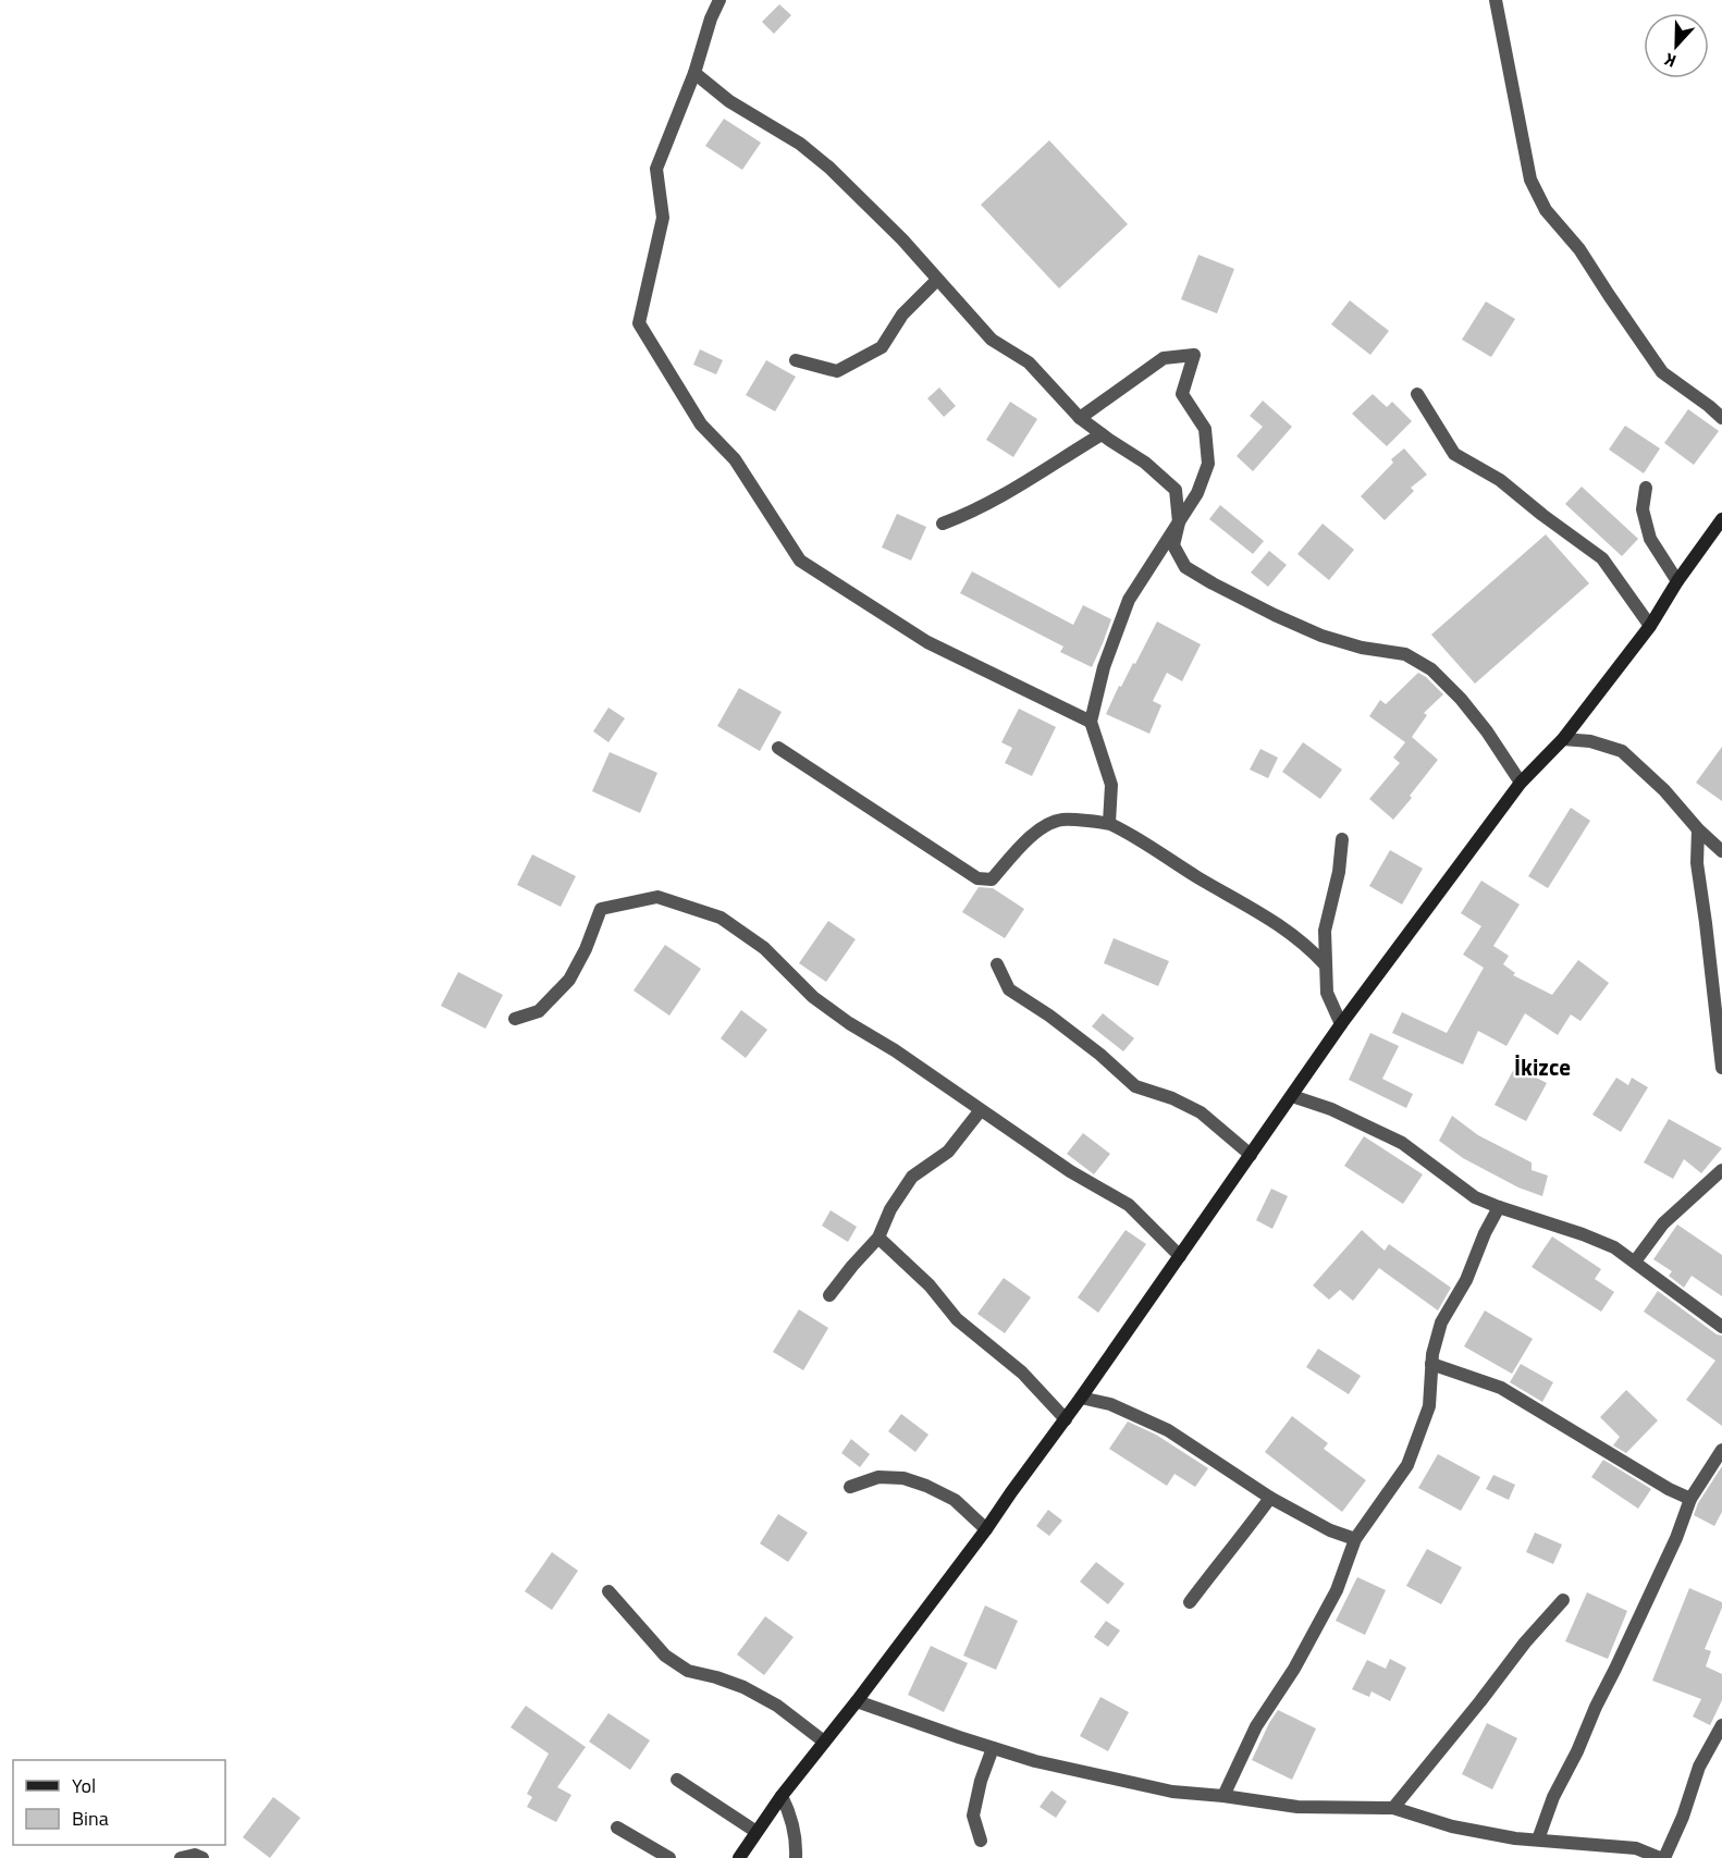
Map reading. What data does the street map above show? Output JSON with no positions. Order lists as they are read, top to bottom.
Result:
{
  "districts": ["İkizce"],
  "legend": ["Yol", "Bina"],
  "north": "bottom"
}
